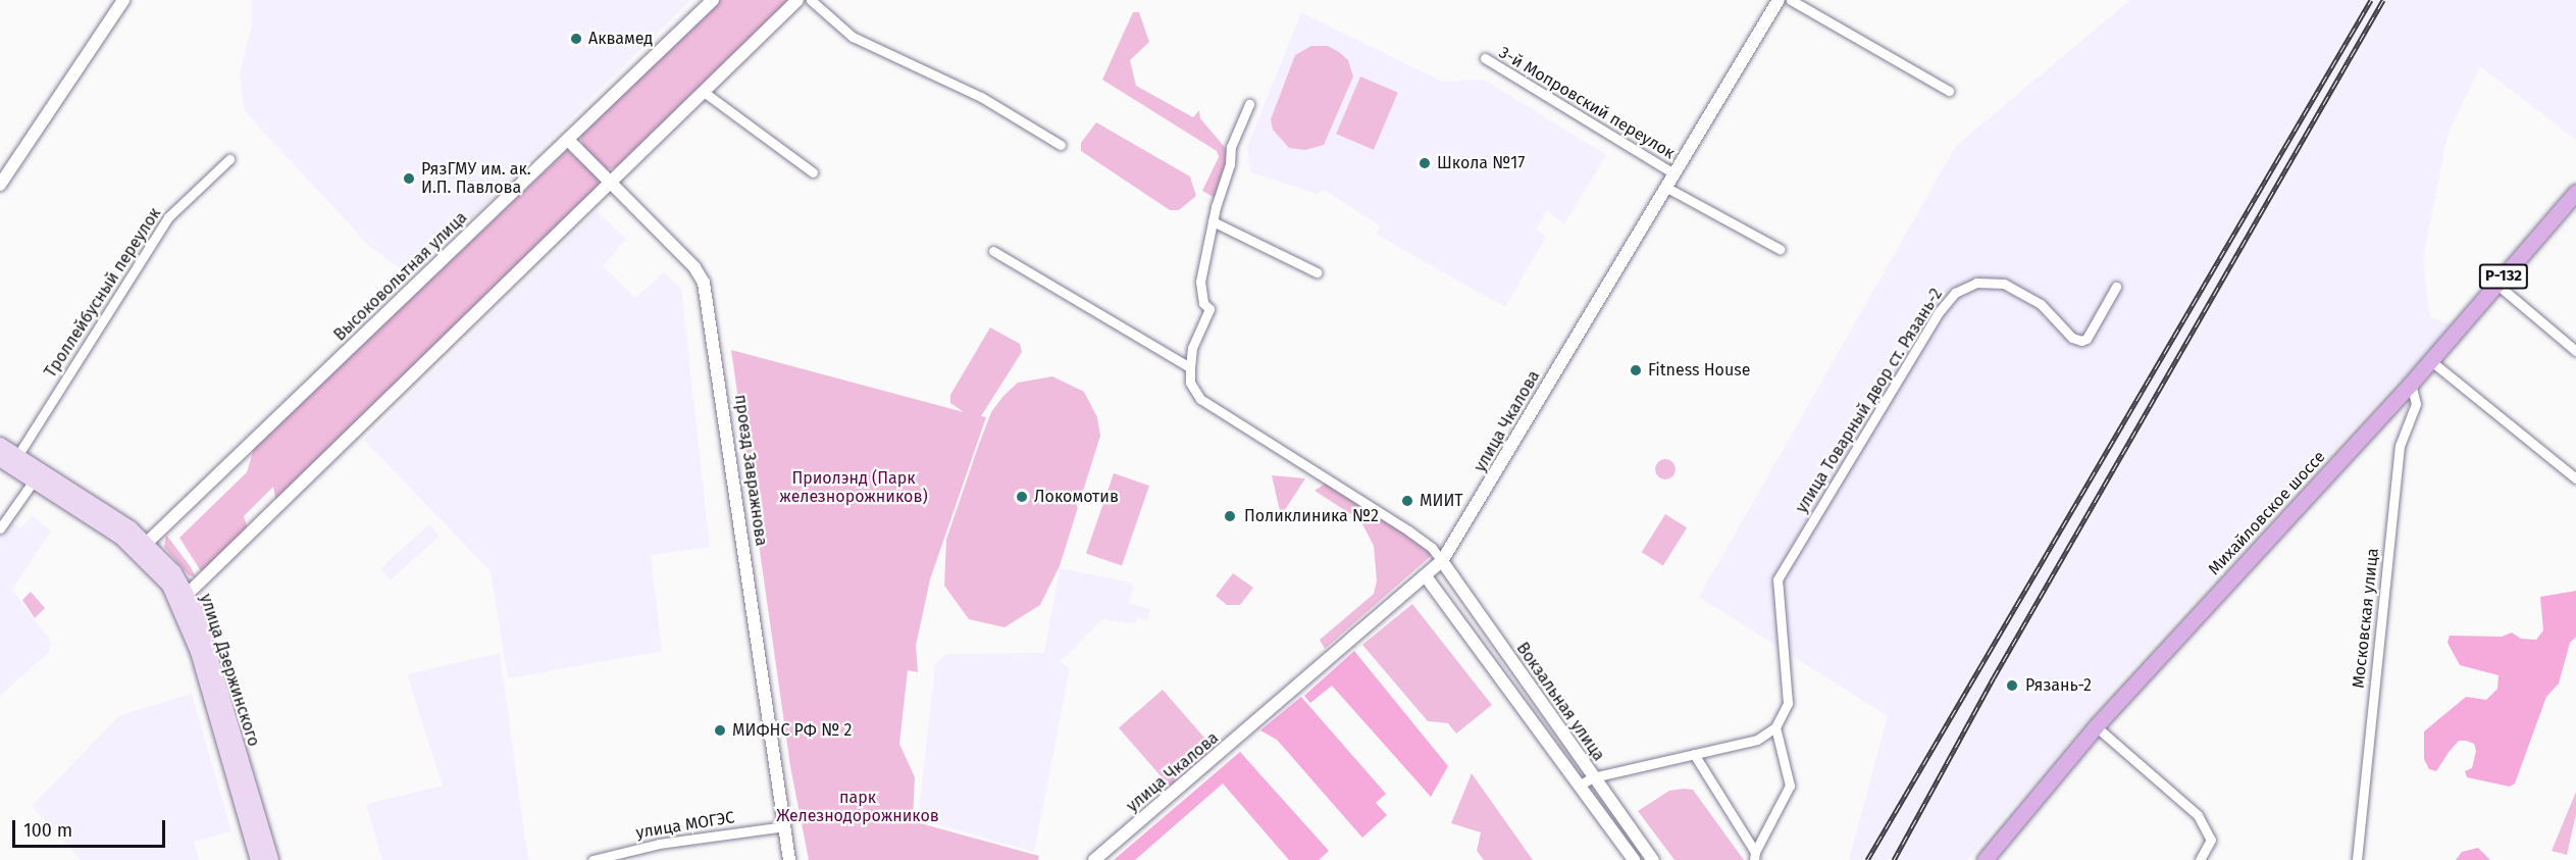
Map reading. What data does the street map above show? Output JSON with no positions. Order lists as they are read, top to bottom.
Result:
{
  "streets": {
    "main road": ["Р-132", "Михайловское шоссе", "улица Дзержинского"],
    "street": [
      "3-й Мопровский переулок",
      "Высоковольтная улица",
      "Троллейбусный переулок",
      "улица Товарный двор ст. Рязань-2",
      "улица Чкалова",
      "проезд Завражнова",
      "Московская улица",
      "Вокзальная улица",
      "улица МОГЭС"
    ]
  },
  "crossings": [
    ["3-й Мопровский переулок", "улица Чкалова"],
    ["Высоковольтная улица", "проезд Завражнова"],
    ["Высоковольтная улица", "улица Дзержинского"],
    ["Троллейбусный переулок", "улица Дзержинского"],
    ["улица Чкалова", "Вокзальная улица"],
    ["проезд Завражнова", "улица МОГЭС"],
    ["Михайловское шоссе", "Московская улица"]
  ],
  "parks": ["Приолэнд (Парк железнорожников)", "парк Железнодорожников"],
  "places": [
    "Аквамед",
    "Школа №17",
    "РязГМУ им. ак. И.П. Павлова",
    "Fitness House",
    "Локомотив",
    "МИИТ",
    "Поликлиника №2",
    "Рязань-2",
    "МИФНС РФ № 2"
  ],
  "scale_bar": "100 m"
}
